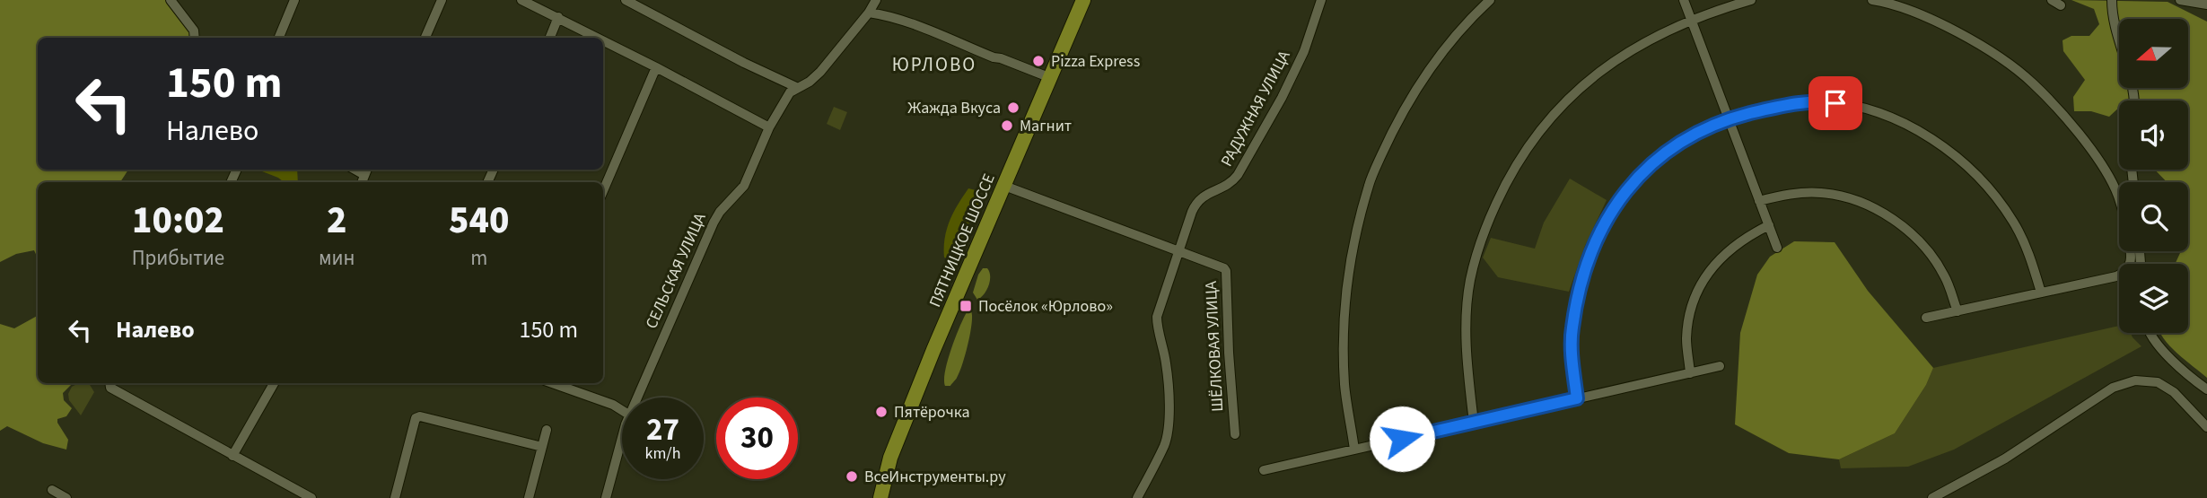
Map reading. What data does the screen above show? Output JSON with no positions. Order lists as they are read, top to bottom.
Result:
{
  "streets": {
    "main road": ["ПЯТНИЦКОЕ ШОССЕ"],
    "street": ["РАДУЖНАЯ УЛИЦА", "СЕЛЬСКАЯ УЛИЦА", "ШЁЛКОВАЯ УЛИЦА"]
  },
  "crossings": [
    ["РАДУЖНАЯ УЛИЦА", "ШЁЛКОВАЯ УЛИЦА"]
  ],
  "districts": ["ЮРЛОВО"],
  "places": {
    "other": [
      "Pizza Express",
      "Жажда Вкуса",
      "Магнит",
      "Пятёрочка",
      "ВсеИнструменты.ру"
    ],
    "transit": ["Посёлок «Юрлово»"]
  },
  "north": "left",
  "page": {
    "turn": ["150 m", "Налево"],
    "eta": [
      "10:02",
      "Прибытие",
      "2",
      "мин",
      "540",
      "m"
    ],
    "list": [
      {
        "name": "Налево",
        "value": "150 m"
      }
    ],
    "speed": "27 km/h",
    "limit": "30"
  }
}
